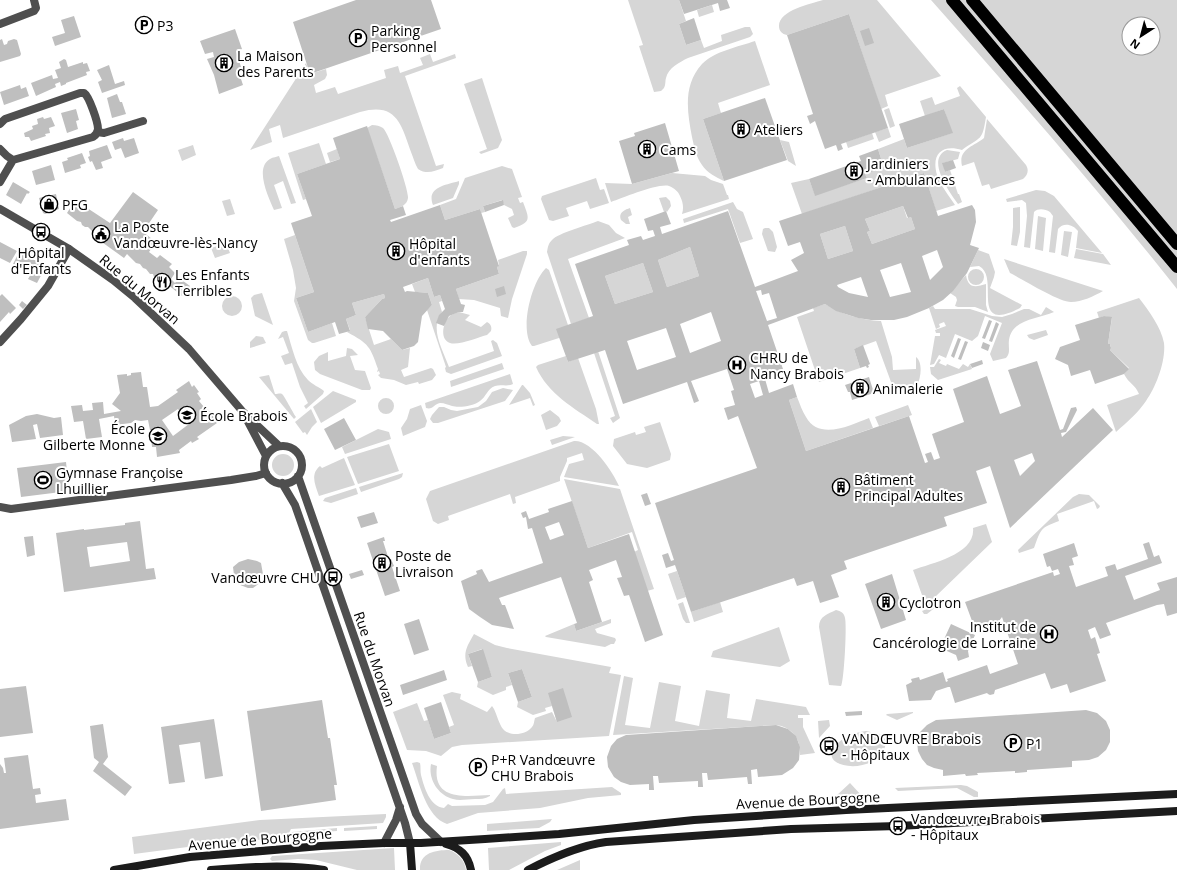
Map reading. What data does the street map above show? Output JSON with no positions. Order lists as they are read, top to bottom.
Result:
{
  "streets": {
    "main road": ["Avenue de Bourgogne"],
    "street": ["Rue du Morvan"]
  },
  "crossings": [
    ["Rue du Morvan", "Avenue de Bourgogne"]
  ],
  "places": {
    "parking": [
      "P3",
      "Parking Personnel",
      "P1",
      "P+R Vandœuvre CHU Brabois"
    ],
    "building": [
      "La Maison des Parents",
      "Ateliers",
      "Cams",
      "Jardiniers - Ambulances",
      "Hôpital d'enfants",
      "Animalerie",
      "Bâtiment Principal Adultes",
      "Poste de Livraison",
      "Cyclotron"
    ],
    "shop": ["PFG"],
    "bus stop": [
      "Hôpital d'Enfants",
      "Vandœuvre CHU",
      "VANDŒUVRE Brabois - Hôpitaux",
      "Vandœuvre Brabois - Hôpitaux"
    ],
    "public building": ["La Poste Vandœuvre-lès-Nancy"],
    "restaurant": ["Les Enfants Terribles"],
    "hospital": ["CHRU de Nancy Brabois", "Institut de Cancérologie de Lorraine"],
    "school or university": ["École Brabois", "École Gilberte Monne"],
    "sports": ["Gymnase Françoise Lhuillier"]
  },
  "north": "bottom left"
}
